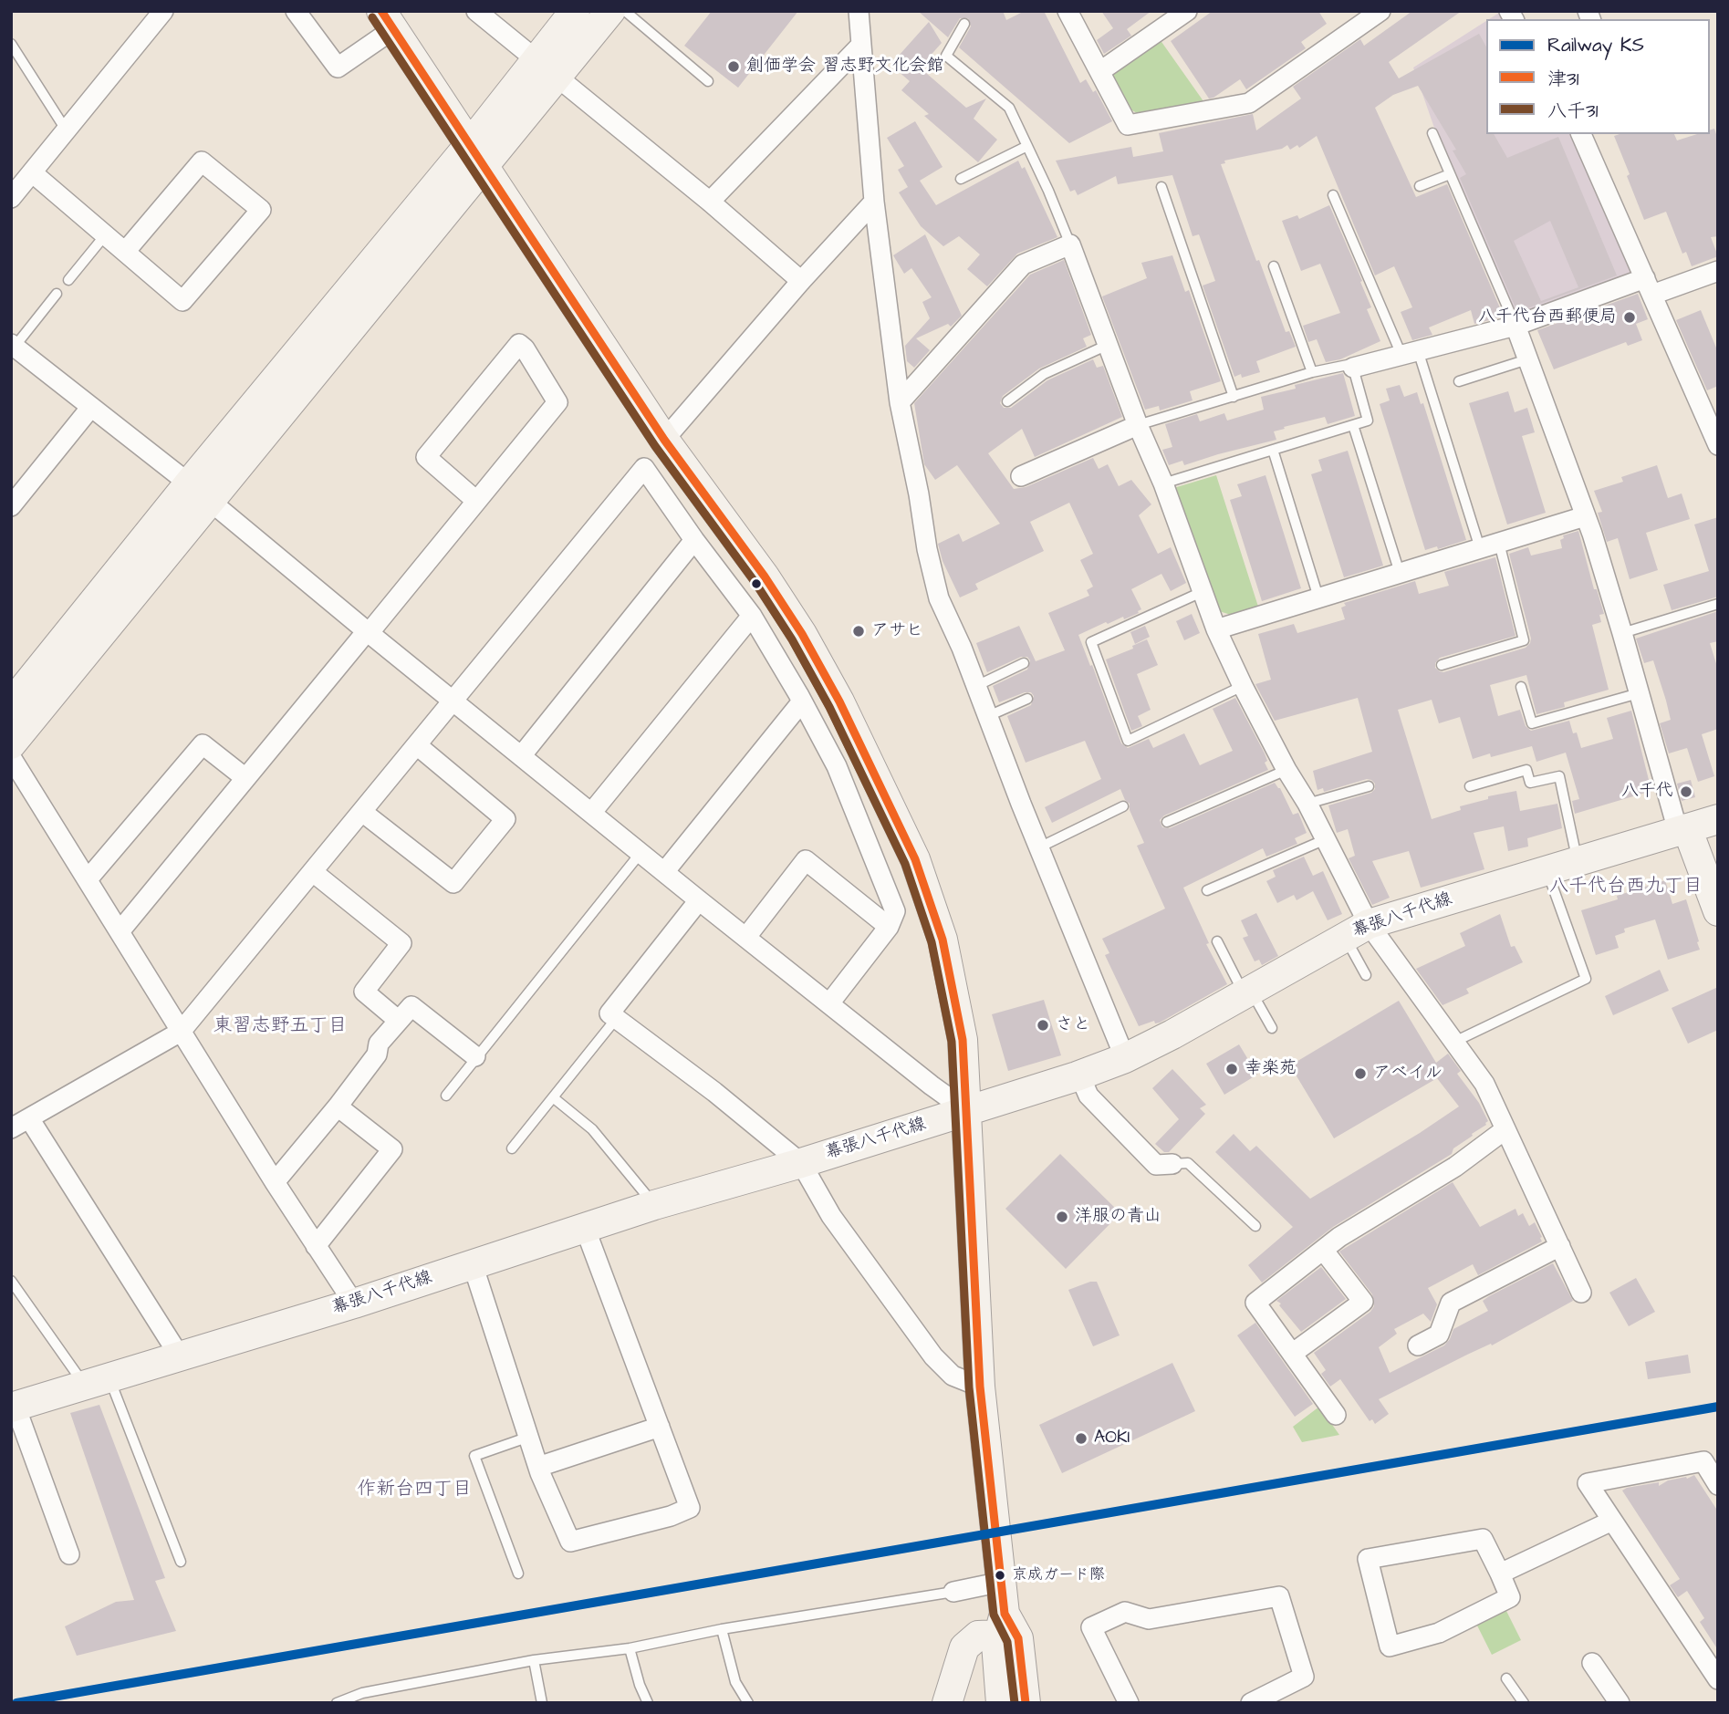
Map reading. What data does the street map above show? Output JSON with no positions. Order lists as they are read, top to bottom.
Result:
{
  "streets": {
    "street": ["幕張八千代線"]
  },
  "districts": ["八千代台西九丁目", "東習志野五丁目", "作新台四丁目"],
  "places": [
    "創価学会 習志野文化会館",
    "八千代台西郵便局",
    "アサヒ",
    "八千代",
    "さと",
    "幸楽苑",
    "アベイル",
    "洋服の青山",
    "AOKI",
    "京成ガード際"
  ],
  "lines": ["transit line 津31", "transit line 八千31", "rail line KS"],
  "legend": ["Railway KS", "津31", "八千31"]
}
